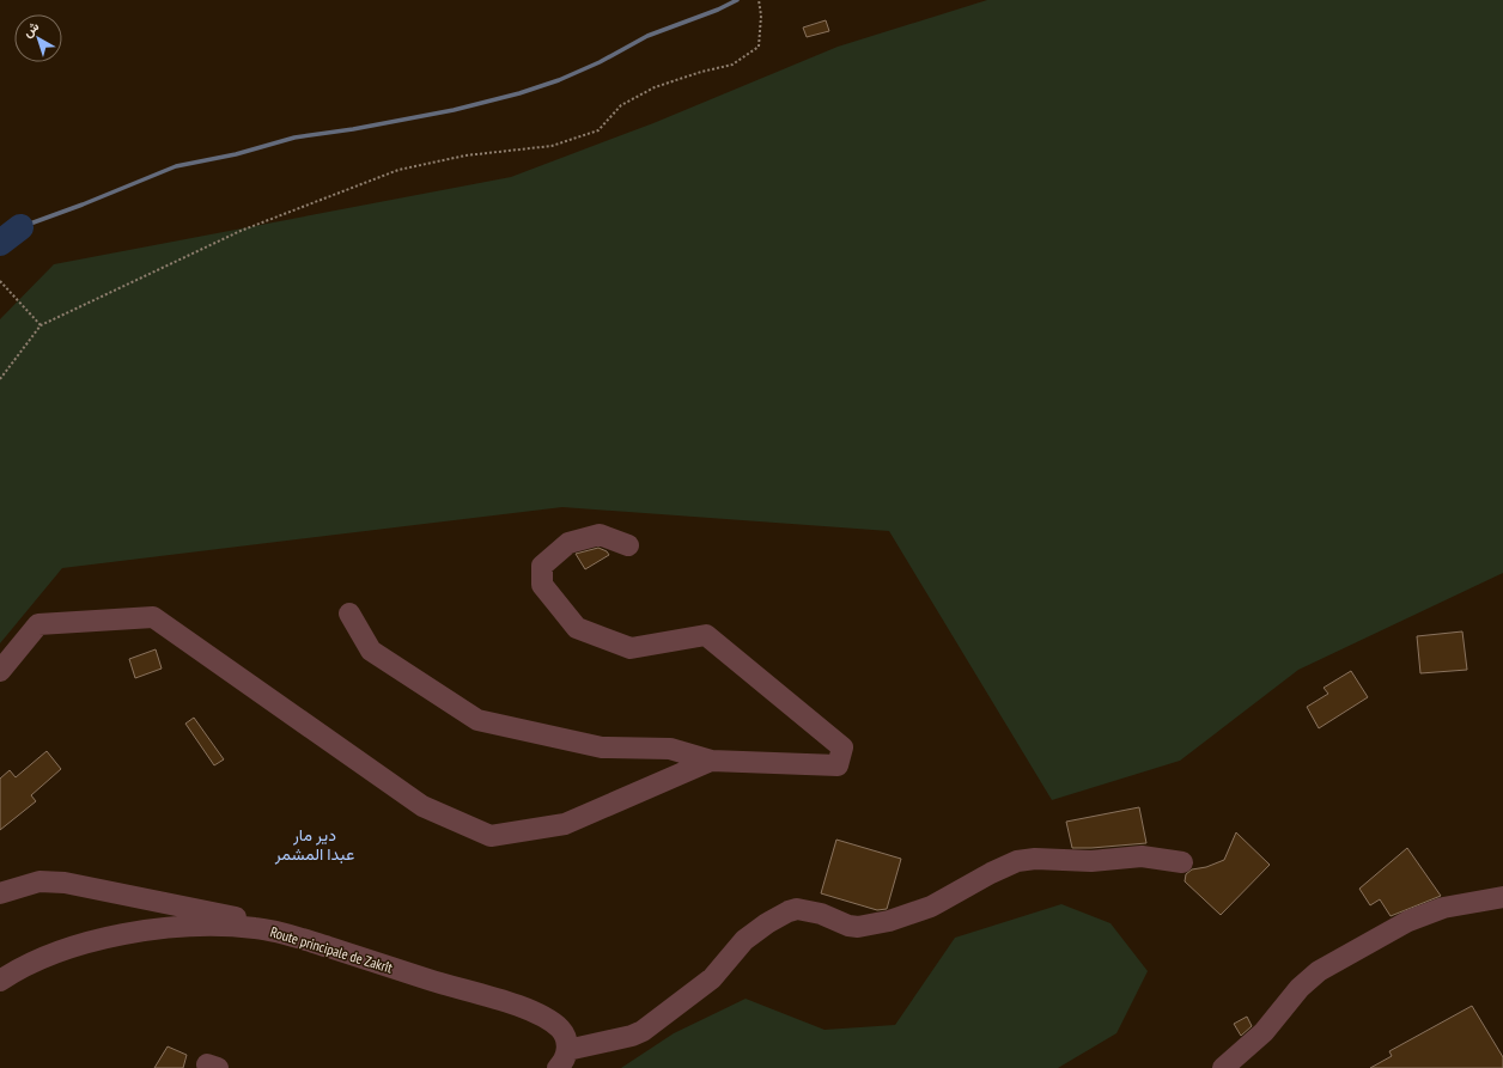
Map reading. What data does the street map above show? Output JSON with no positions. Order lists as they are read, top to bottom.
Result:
{
  "streets": {
    "street": ["Route principale de Zakrît"]
  },
  "districts": ["دير مار عبدا المشمر"],
  "north": "top left"
}
